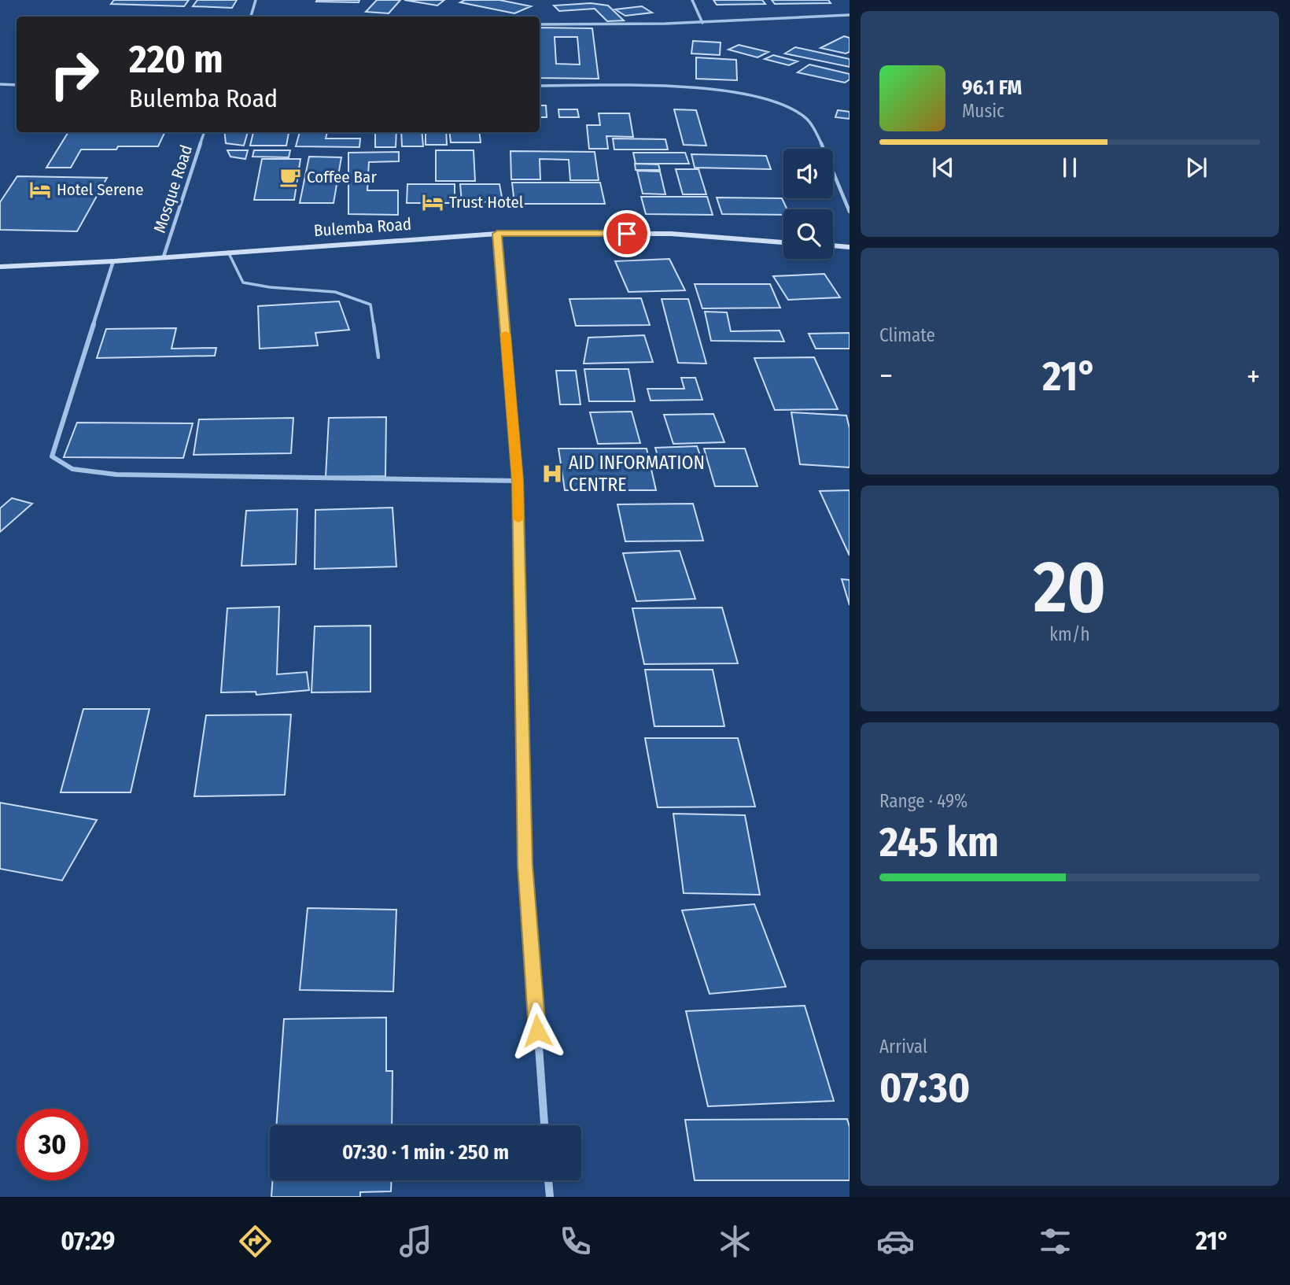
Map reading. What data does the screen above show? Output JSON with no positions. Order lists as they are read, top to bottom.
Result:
{
  "streets": {
    "main road": ["Bulemba Road"],
    "street": ["Mosque Road"]
  },
  "crossings": [
    ["Mosque Road", "Bulemba Road"]
  ],
  "places": {
    "cafe": ["Coffee Bar"],
    "hotel": ["Hotel Serene", "Trust Hotel"],
    "hospital": ["AID INFORMATION CENTRE"]
  },
  "page": {
    "turn": ["220 m", "Bulemba Road"],
    "song": ["96.1 FM", "Music"],
    "tile": [
      "Climate",
      ["20", "km/h"],
      ["Range · 49%", "245 km"],
      ["Arrival", "07:30"]
    ],
    "heat": ["−", "21°", "+"],
    "limit": "30",
    "trip": "07:30 · 1 min · 250 m",
    "tabs": ["07:29", "21°"]
  }
}
